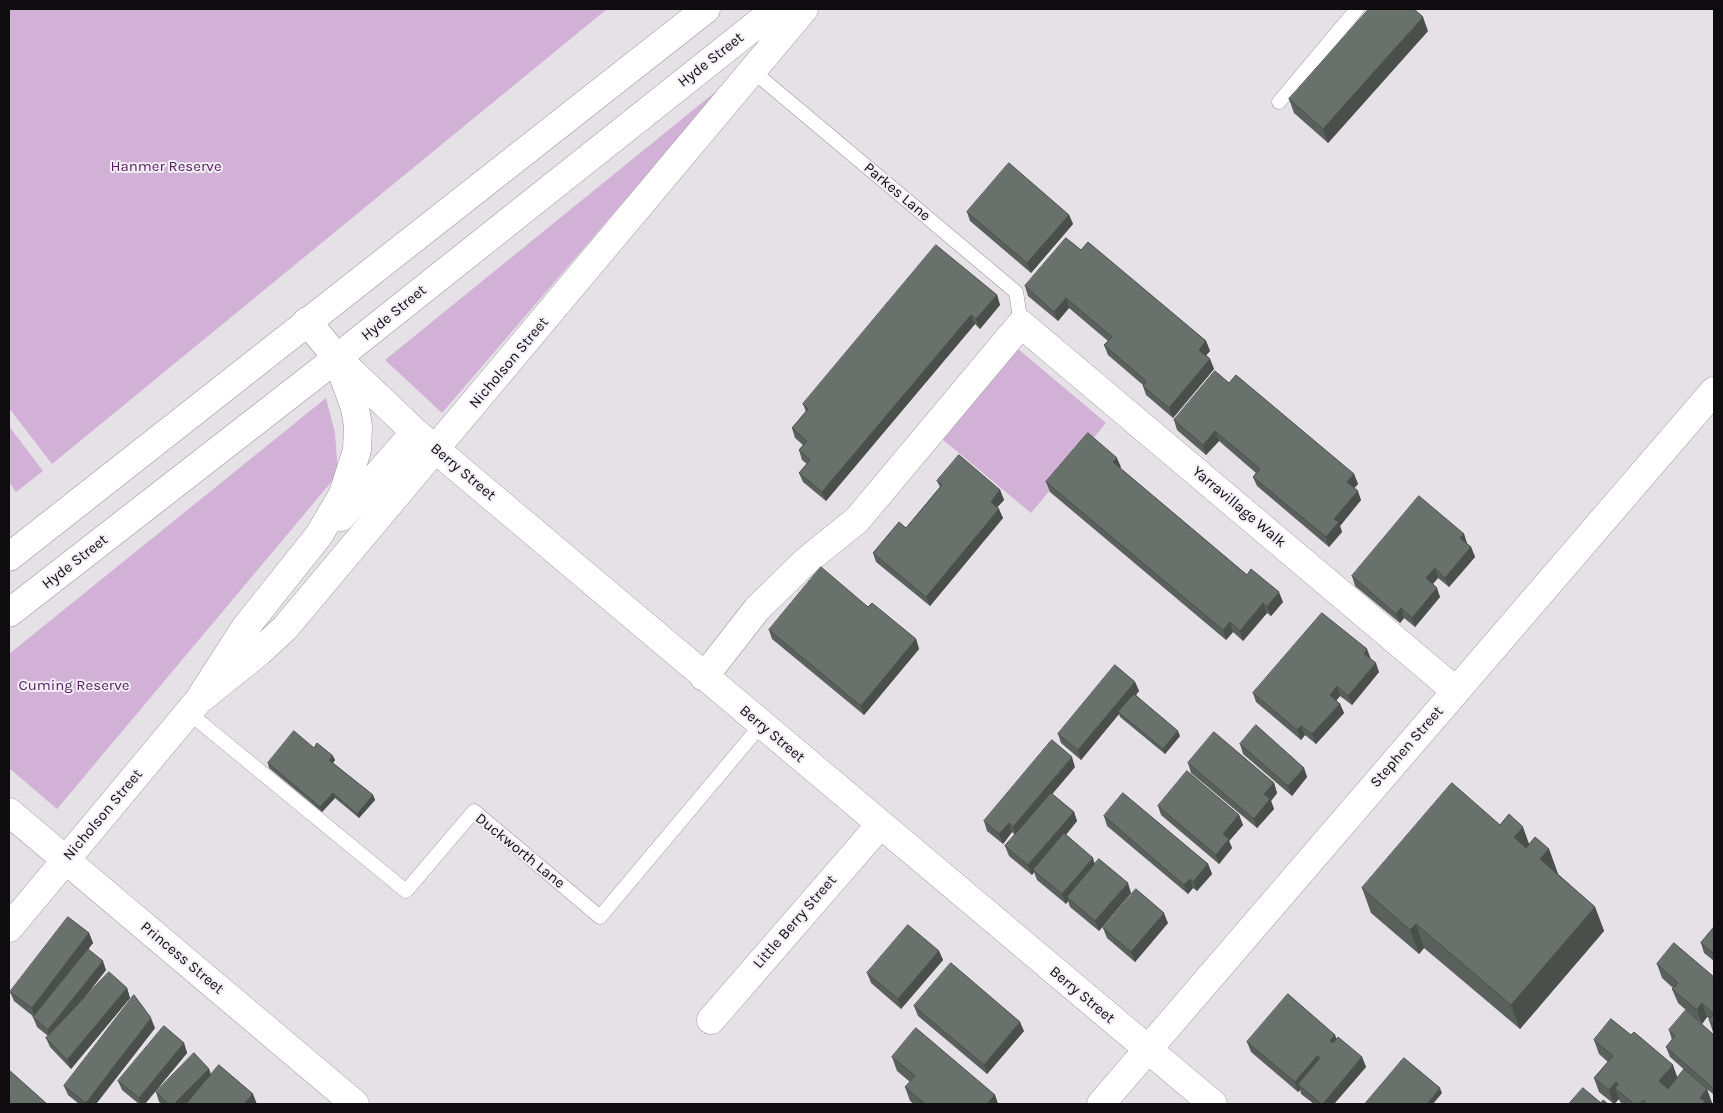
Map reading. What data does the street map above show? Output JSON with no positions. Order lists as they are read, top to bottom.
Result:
{
  "streets": {
    "street": [
      "Hyde Street",
      "Nicholson Street",
      "Berry Street",
      "Yarravillage Walk",
      "Stephen Street",
      "Little Berry Street",
      "Princess Street"
    ],
    "lane": ["Parkes Lane", "Duckworth Lane"]
  },
  "crossings": [
    ["Hyde Street", "Nicholson Street"],
    ["Hyde Street", "Berry Street"],
    ["Parkes Lane", "Nicholson Street"],
    ["Parkes Lane", "Yarravillage Walk"],
    ["Nicholson Street", "Berry Street"],
    ["Nicholson Street", "Duckworth Lane"],
    ["Nicholson Street", "Princess Street"],
    ["Berry Street", "Stephen Street"],
    ["Berry Street", "Duckworth Lane"],
    ["Berry Street", "Little Berry Street"],
    ["Yarravillage Walk", "Stephen Street"]
  ],
  "parks": ["Hanmer Reserve", "Cuming Reserve"]
}
